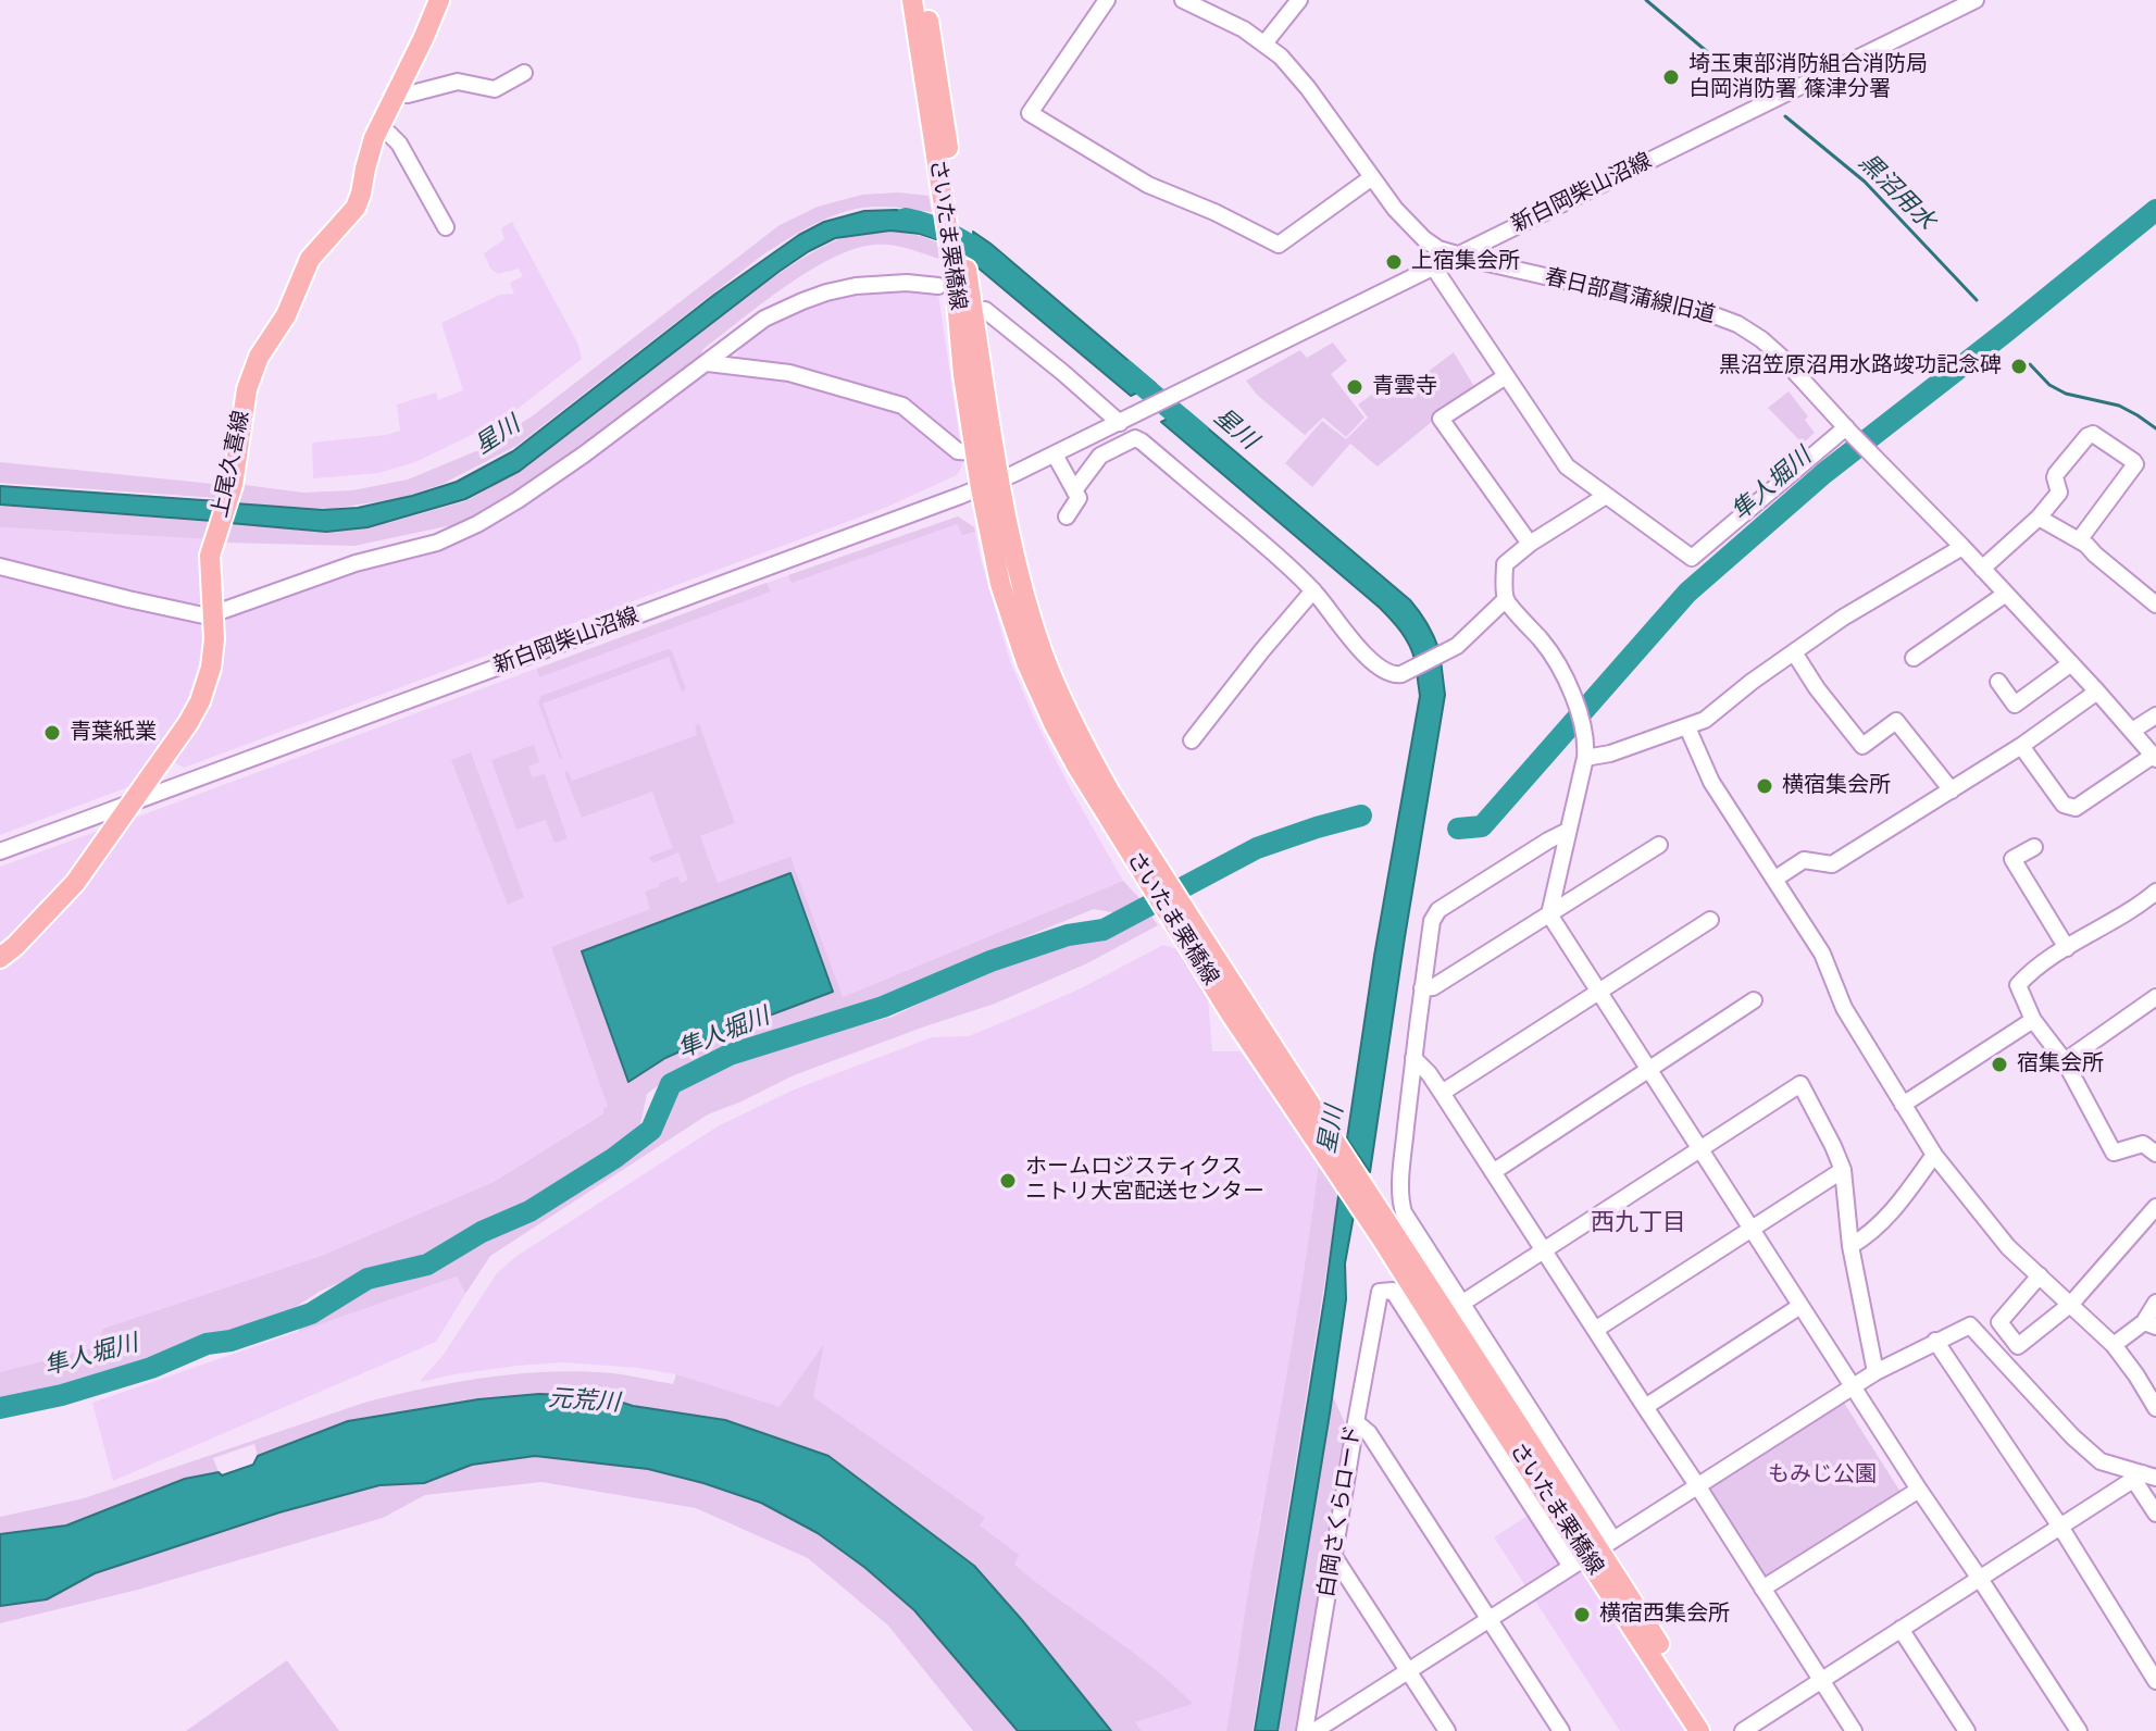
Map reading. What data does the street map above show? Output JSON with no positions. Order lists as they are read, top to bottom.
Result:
{
  "streets": {
    "main road": ["さいたま栗橋線", "上尾久喜線"],
    "street": ["新白岡柴山沼線", "春日部菖蒲線旧道", "白岡さくらロード"]
  },
  "crossings": [
    ["新白岡柴山沼線", "さいたま栗橋線"],
    ["新白岡柴山沼線", "春日部菖蒲線旧道"],
    ["新白岡柴山沼線", "上尾久喜線"],
    ["さいたま栗橋線", "白岡さくらロード"]
  ],
  "districts": ["西九丁目"],
  "water": [
    "黒沼用水",
    "星川",
    "隼人堀川",
    "元荒川"
  ],
  "parks": ["もみじ公園"],
  "places": [
    "埼玉東部消防組合消防局 白岡消防署 篠津分署",
    "上宿集会所",
    "黒沼笠原沼用水路竣功記念碑",
    "青雲寺",
    "青葉紙業",
    "横宿集会所",
    "宿集会所",
    "ホームロジスティクス ニトリ大宮配送センター",
    "横宿西集会所"
  ]
}
